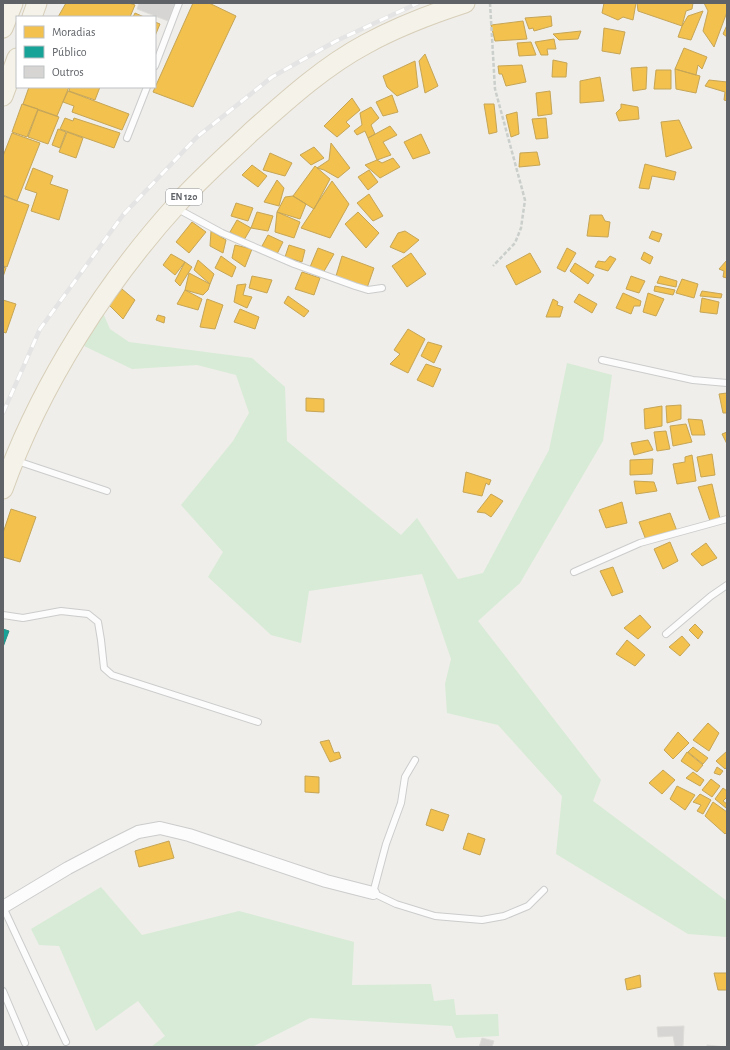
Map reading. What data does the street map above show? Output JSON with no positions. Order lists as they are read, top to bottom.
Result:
{
  "streets": {
    "main road": ["EN 120"]
  },
  "legend": ["Moradias", "Público", "Outros"]
}
